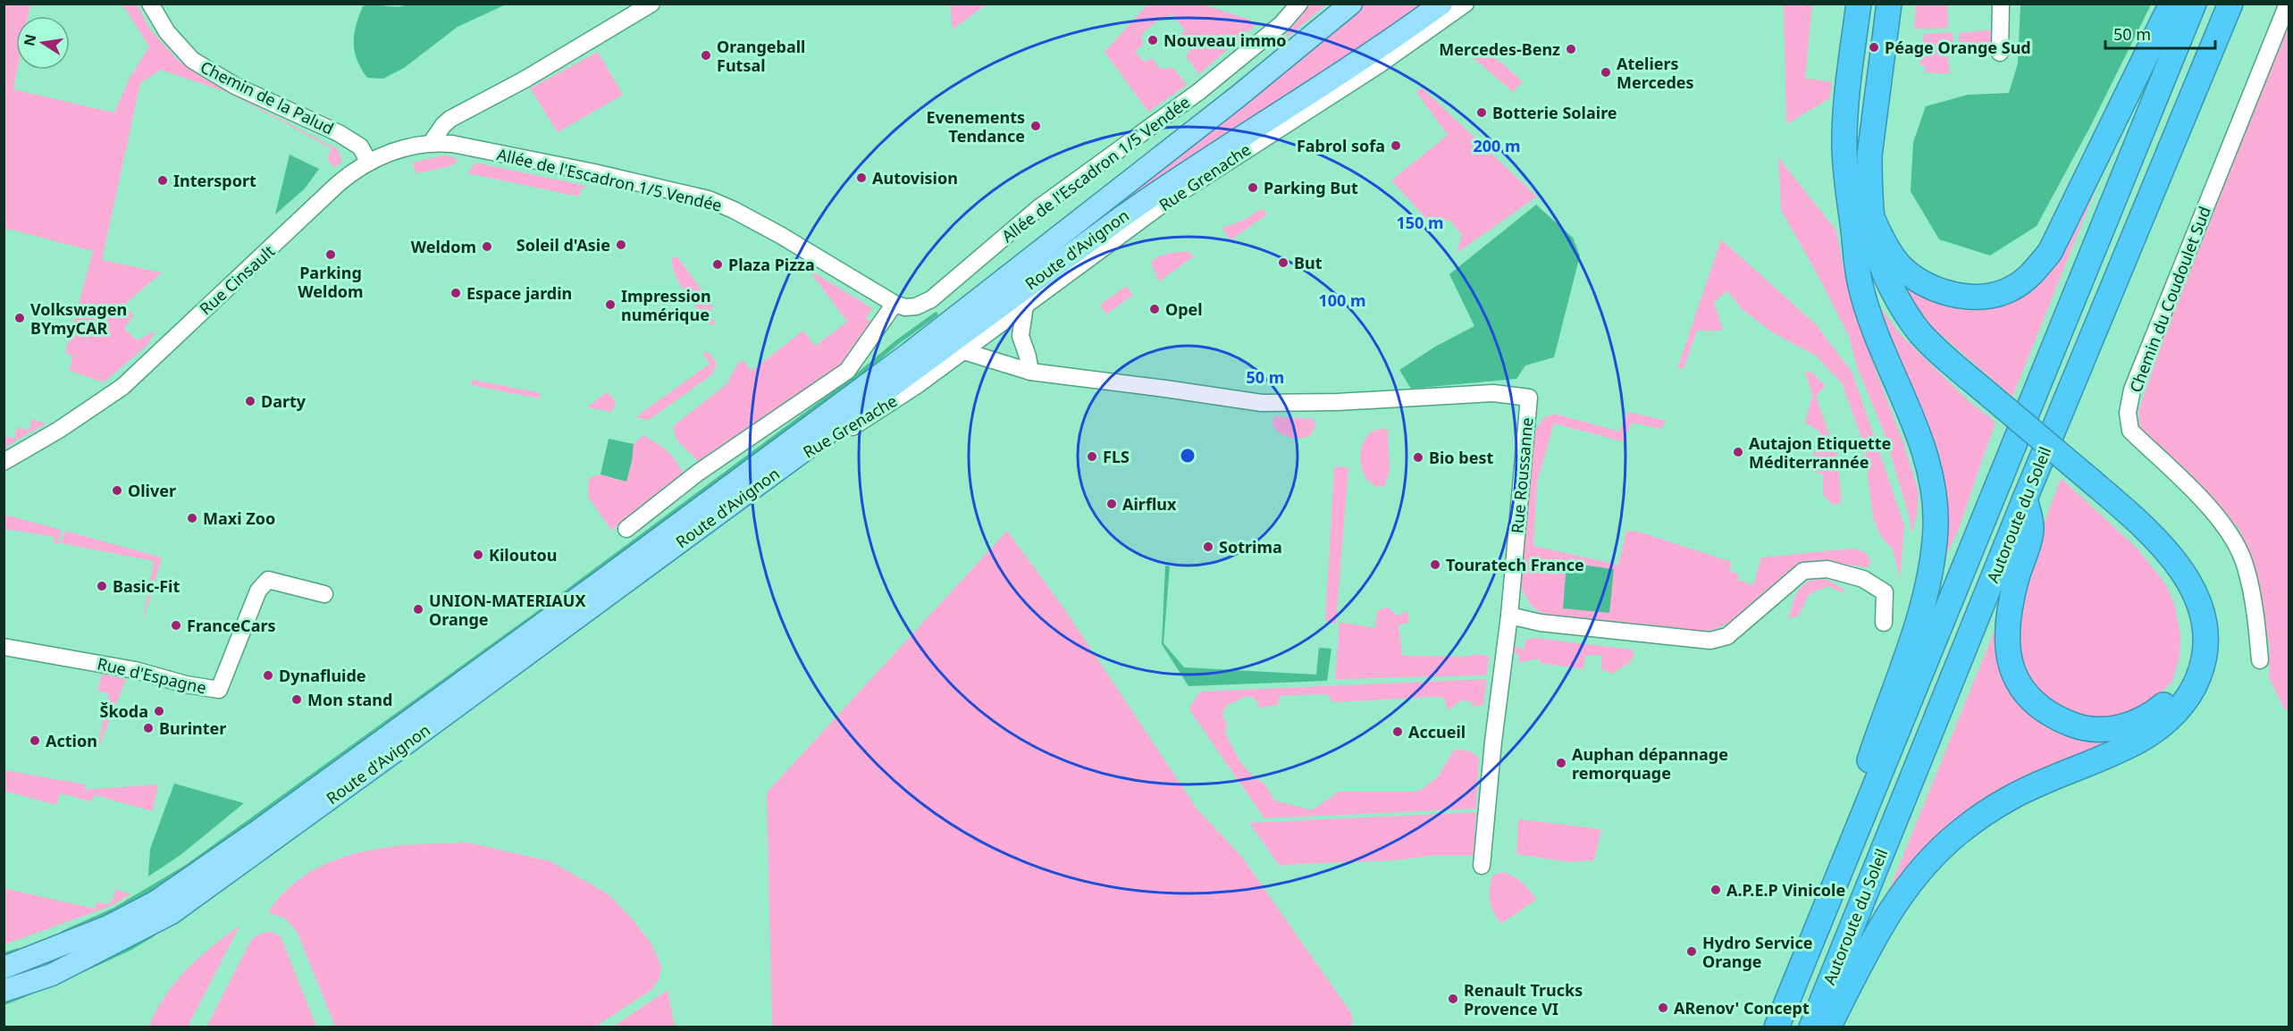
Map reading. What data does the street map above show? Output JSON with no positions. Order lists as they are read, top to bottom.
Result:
{
  "streets": {
    "highway": ["Autoroute du Soleil"],
    "main road": ["Route d'Avignon"],
    "street": [
      "Chemin de la Palud",
      "Allée de l'Escadron 1/5 Vendée",
      "Rue Grenache",
      "Rue Cinsault",
      "Chemin du Coudoulet Sud",
      "Rue Roussanne",
      "Rue d'Espagne"
    ]
  },
  "crossings": [
    ["Chemin de la Palud", "Rue Cinsault"],
    ["Allée de l'Escadron 1/5 Vendée", "Rue Cinsault"],
    ["Rue Grenache", "Route d'Avignon"],
    ["Rue Grenache", "Rue Roussanne"]
  ],
  "places": [
    "Nouveau immo",
    "Péage Orange Sud",
    "Mercedes-Benz",
    "Orangeball Futsal",
    "Ateliers Mercedes",
    "Botterie Solaire",
    "Evenements Tendance",
    "Fabrol sofa",
    "Autovision",
    "Intersport",
    "Parking But",
    "Soleil d'Asie",
    "Weldom",
    "Parking Weldom",
    "But",
    "Plaza Pizza",
    "Espace jardin",
    "Impression numérique",
    "Opel",
    "Volkswagen BYmyCAR",
    "Darty",
    "Autajon Etiquette Méditerrannée",
    "FLS",
    "Bio best",
    "Oliver",
    "Airflux",
    "Maxi Zoo",
    "Sotrima",
    "Kiloutou",
    "Touratech France",
    "Basic-Fit",
    "UNION-MATERIAUX Orange",
    "FranceCars",
    "Dynafluide",
    "Mon stand",
    "Škoda",
    "Burinter",
    "Accueil",
    "Action",
    "Auphan dépannage remorquage",
    "A.P.E.P Vinicole",
    "Hydro Service Orange",
    "Renault Trucks Provence VI",
    "ARenov' Concept"
  ],
  "scale_bar": "50 m",
  "north": "left",
  "rings": [
    "200 m",
    "150 m",
    "100 m",
    "50 m"
  ]
}
